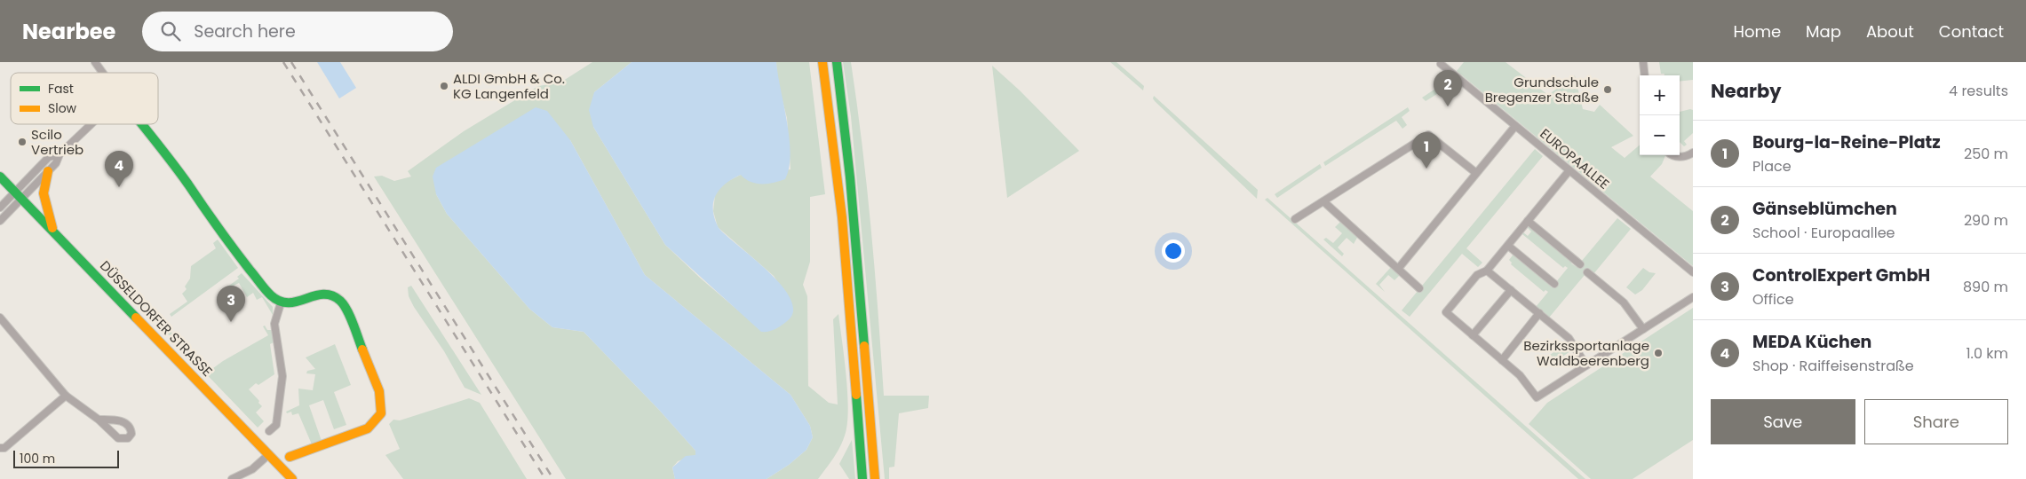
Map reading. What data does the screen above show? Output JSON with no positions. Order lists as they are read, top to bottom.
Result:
{
  "streets": {
    "main road": ["DÜSSELDORFER STRASSE"],
    "street": ["EUROPAALLEE"]
  },
  "places": [
    "ALDI GmbH & Co. KG Langenfeld",
    "Grundschule Bregenzer Straße",
    "Scilo Vertrieb",
    "Bezirkssportanlage Waldbeerenberg"
  ],
  "legend": ["Fast", "Slow"],
  "scale_bar": "100 m",
  "page": {
    "header": "Nearbee",
    "search": "Search here",
    "nav": [
      "Home",
      "Map",
      "About",
      "Contact"
    ],
    "heading": ["Nearby", "4 results"],
    "pins": [
      "2",
      "1",
      "4",
      "3"
    ],
    "map_buttons": ["+", "−"],
    "list": [
      {
        "mark": "1",
        "name": "Bourg-la-Reine-Platz",
        "note": "Place",
        "value": "250 m"
      },
      {
        "mark": "2",
        "name": "Gänseblümchen",
        "note": "School · Europaallee",
        "value": "290 m"
      },
      {
        "mark": "3",
        "name": "ControlExpert GmbH",
        "note": "Office",
        "value": "890 m"
      },
      {
        "mark": "4",
        "name": "MEDA Küchen",
        "note": "Shop · Raiffeisenstraße",
        "value": "1.0 km"
      }
    ],
    "buttons": ["Save", "Share"],
    "scale": "100 m"
  }
}
